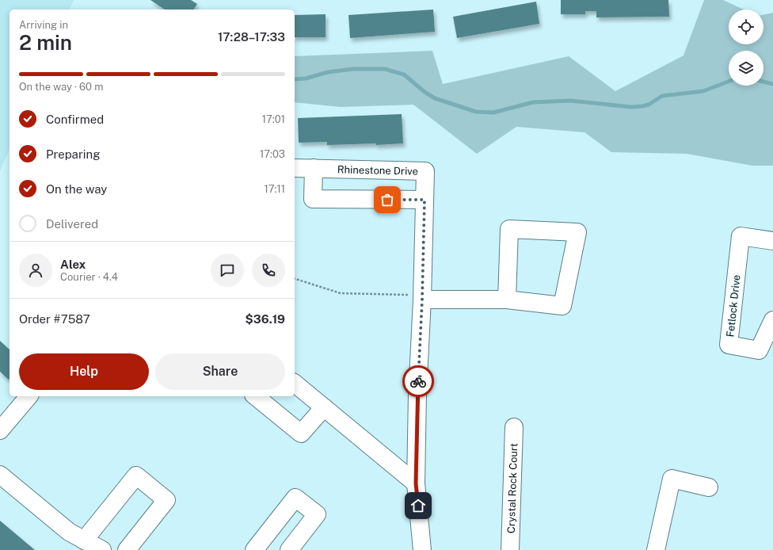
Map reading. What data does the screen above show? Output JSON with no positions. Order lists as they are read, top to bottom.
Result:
{
  "streets": {
    "street": ["Rhinestone Drive", "Fetlock Drive", "Crystal Rock Court"]
  },
  "page": {
    "heading": ["2 min", "Arriving in", "17:28–17:33"],
    "panel": [
      "Alex",
      "Courier · 4.4",
      "Order #7587",
      "$36.19"
    ],
    "bar": "On the way · 60 m",
    "list": [
      ["Confirmed", "17:01"],
      ["Preparing", "17:03"],
      ["On the way", "17:11"],
      "Delivered"
    ],
    "buttons": ["Help", "Share"]
  }
}
